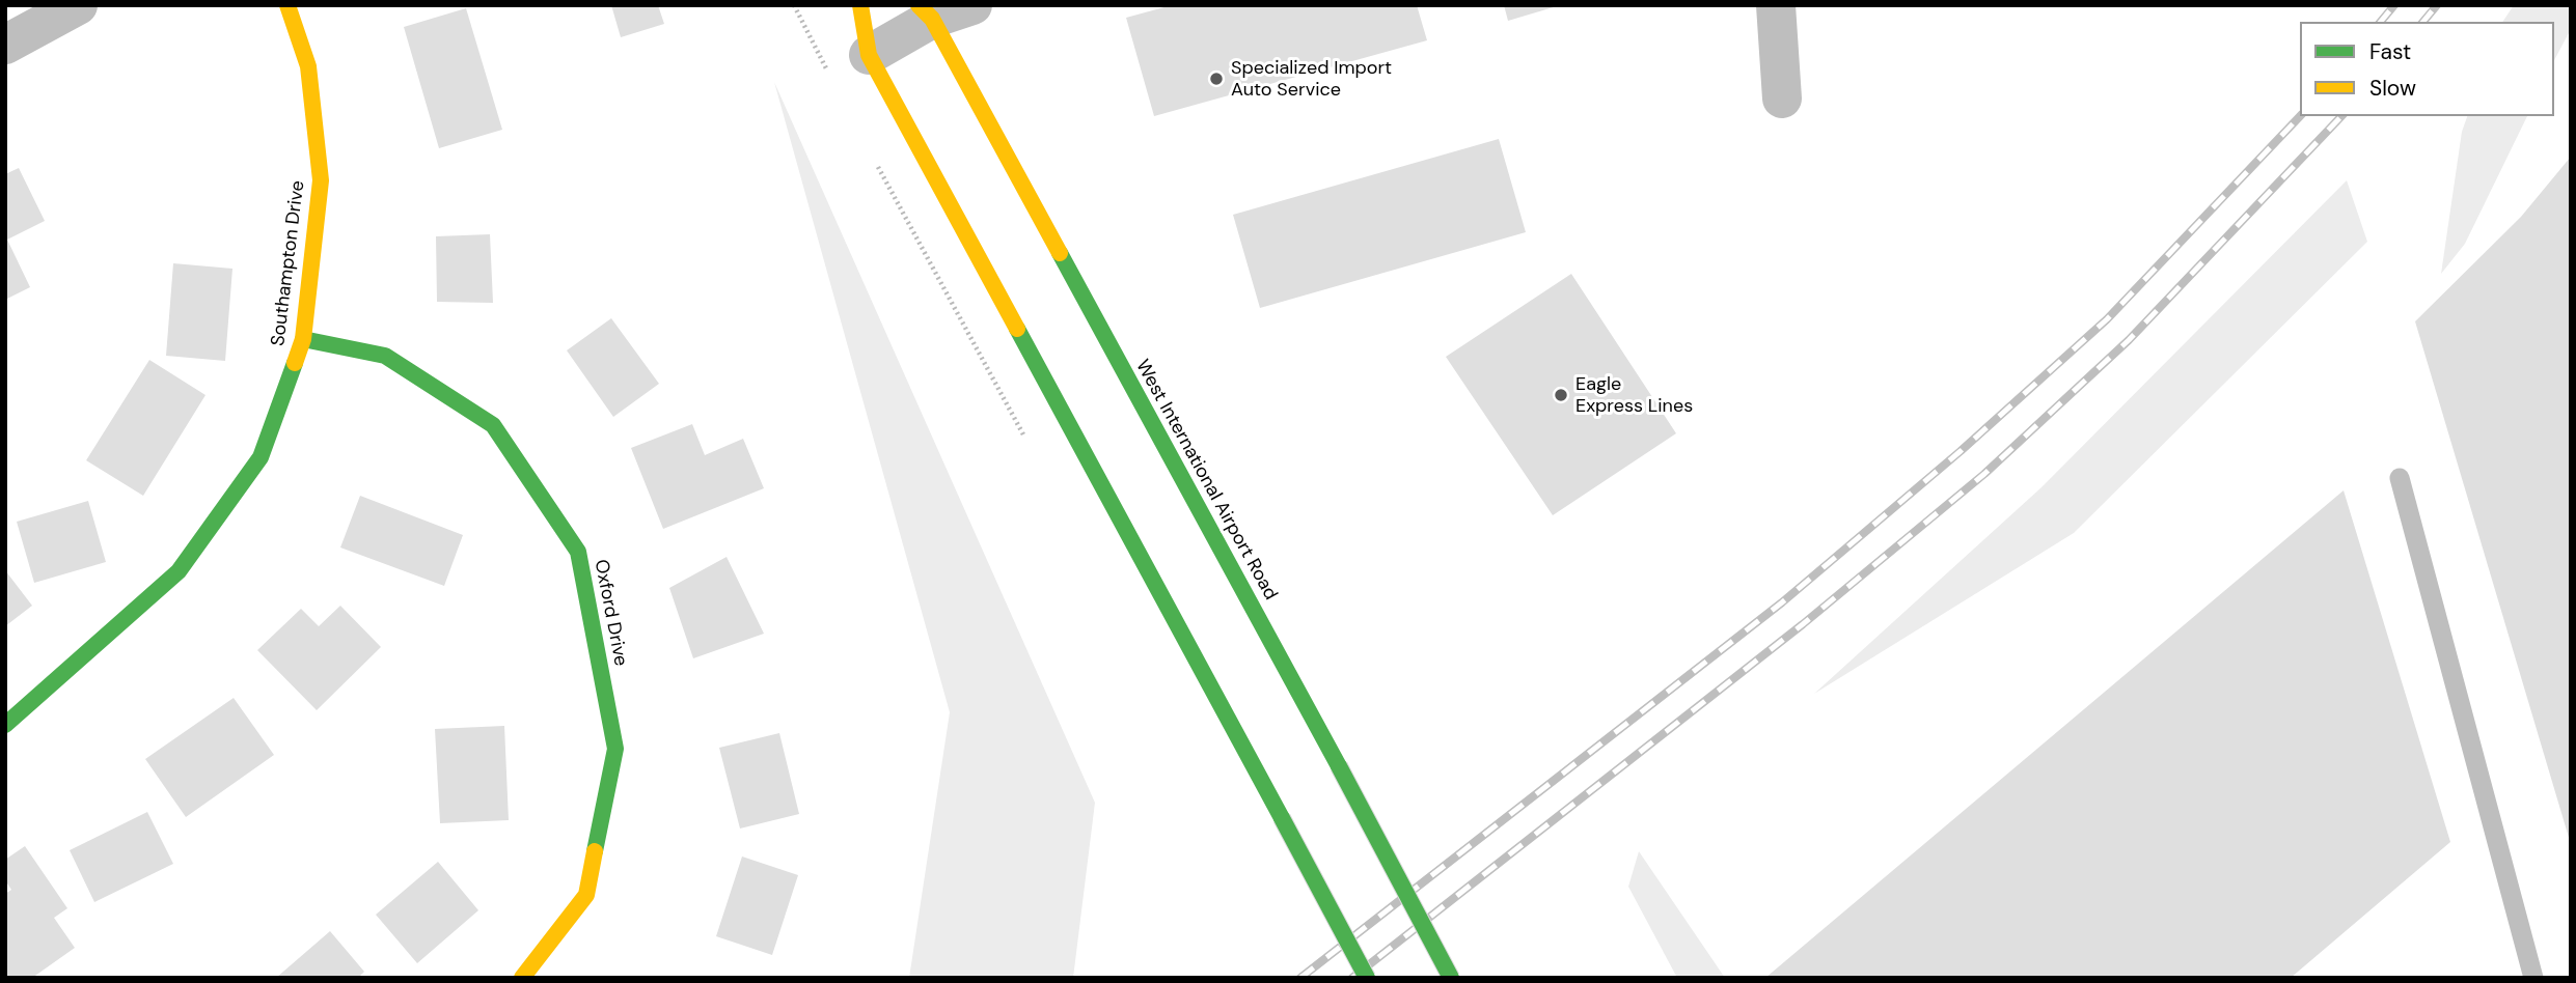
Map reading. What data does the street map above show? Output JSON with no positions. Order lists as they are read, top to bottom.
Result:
{
  "streets": {
    "main road": ["Southampton Drive", "West International Airport Road", "Oxford Drive"]
  },
  "crossings": [
    ["Southampton Drive", "Oxford Drive"]
  ],
  "places": ["Specialized Import Auto Service", "Eagle Express Lines"],
  "legend": ["Fast", "Slow"]
}
